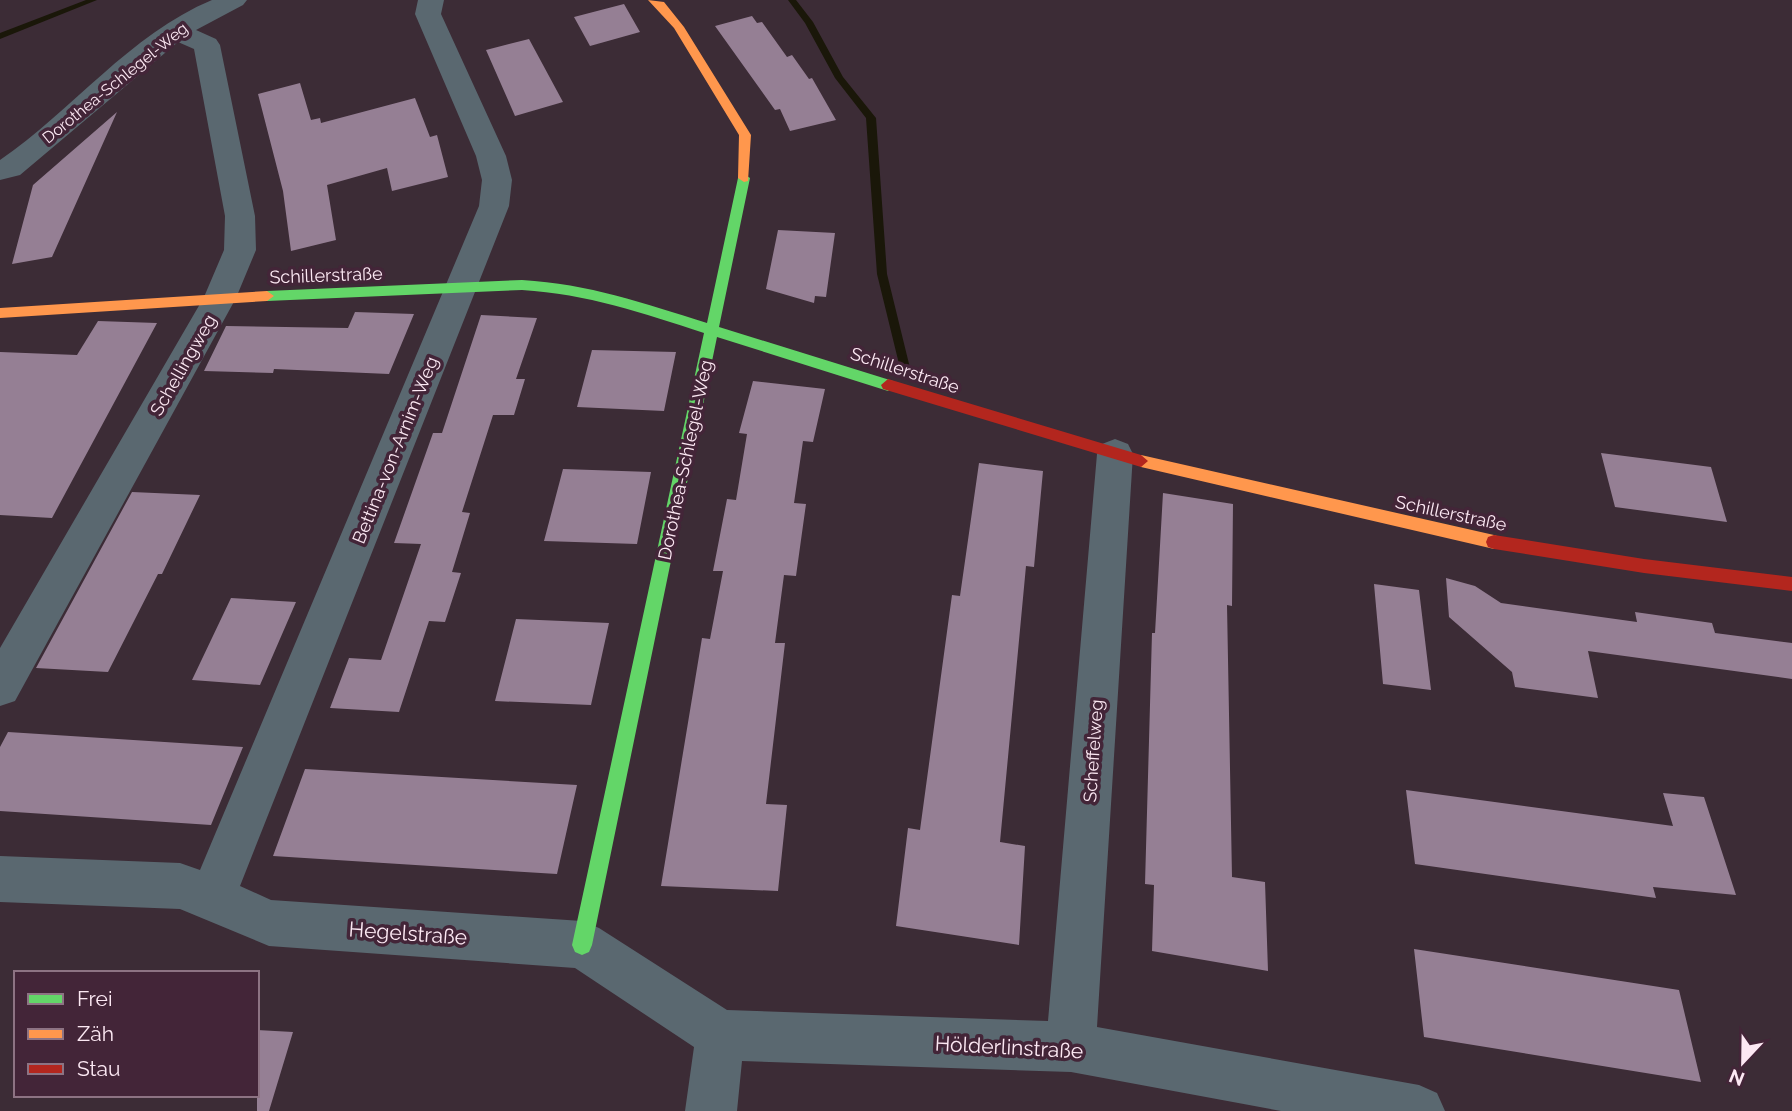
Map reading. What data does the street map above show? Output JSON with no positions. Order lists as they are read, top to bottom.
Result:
{
  "streets": {
    "street": [
      "Dorothea-Schlegel-Weg",
      "Schillerstraße",
      "Schellingweg",
      "Bettina-von-Arnim-Weg",
      "Scheffelweg",
      "Hegelstraße",
      "Hölderlinstraße"
    ]
  },
  "crossings": [
    ["Dorothea-Schlegel-Weg", "Schillerstraße"],
    ["Dorothea-Schlegel-Weg", "Schellingweg"],
    ["Dorothea-Schlegel-Weg", "Hegelstraße"],
    ["Schillerstraße", "Schellingweg"],
    ["Schillerstraße", "Bettina-von-Arnim-Weg"],
    ["Schillerstraße", "Scheffelweg"],
    ["Bettina-von-Arnim-Weg", "Hegelstraße"],
    ["Scheffelweg", "Hölderlinstraße"],
    ["Hegelstraße", "Hölderlinstraße"]
  ],
  "legend": ["Frei", "Zäh", "Stau"],
  "north": "bottom"
}
